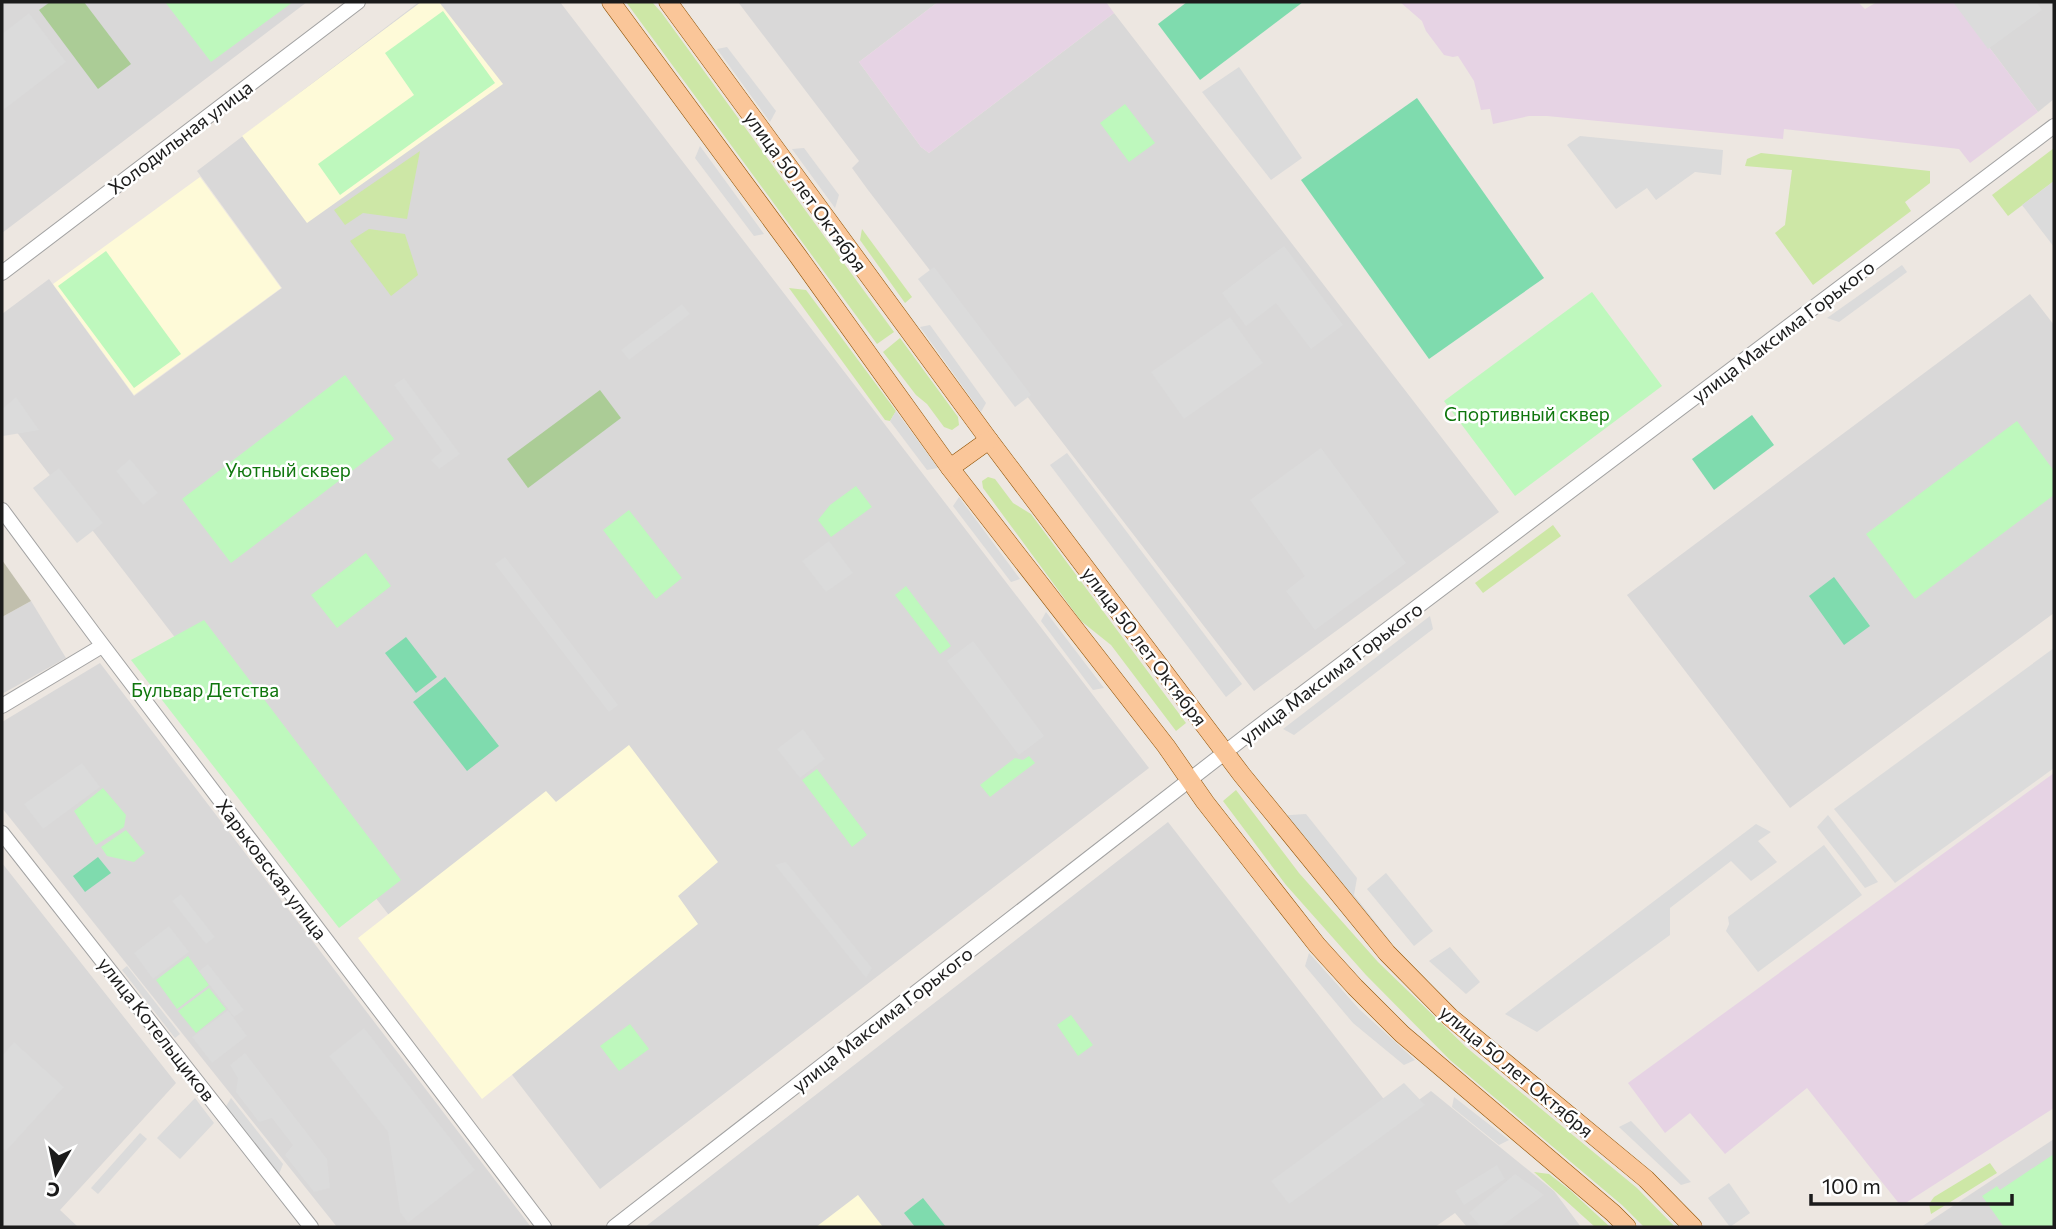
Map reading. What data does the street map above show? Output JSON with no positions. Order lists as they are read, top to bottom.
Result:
{
  "streets": {
    "main road": ["улица 50 лет Октября"],
    "street": [
      "Холодильная улица",
      "улица Максима Горького",
      "Харьковская улица",
      "улица Котельщиков"
    ]
  },
  "crossings": [
    ["улица 50 лет Октября", "улица Максима Горького"]
  ],
  "parks": ["Спортивный сквер", "Уютный сквер", "Бульвар Детства"],
  "scale_bar": "100 m",
  "north": "bottom"
}
